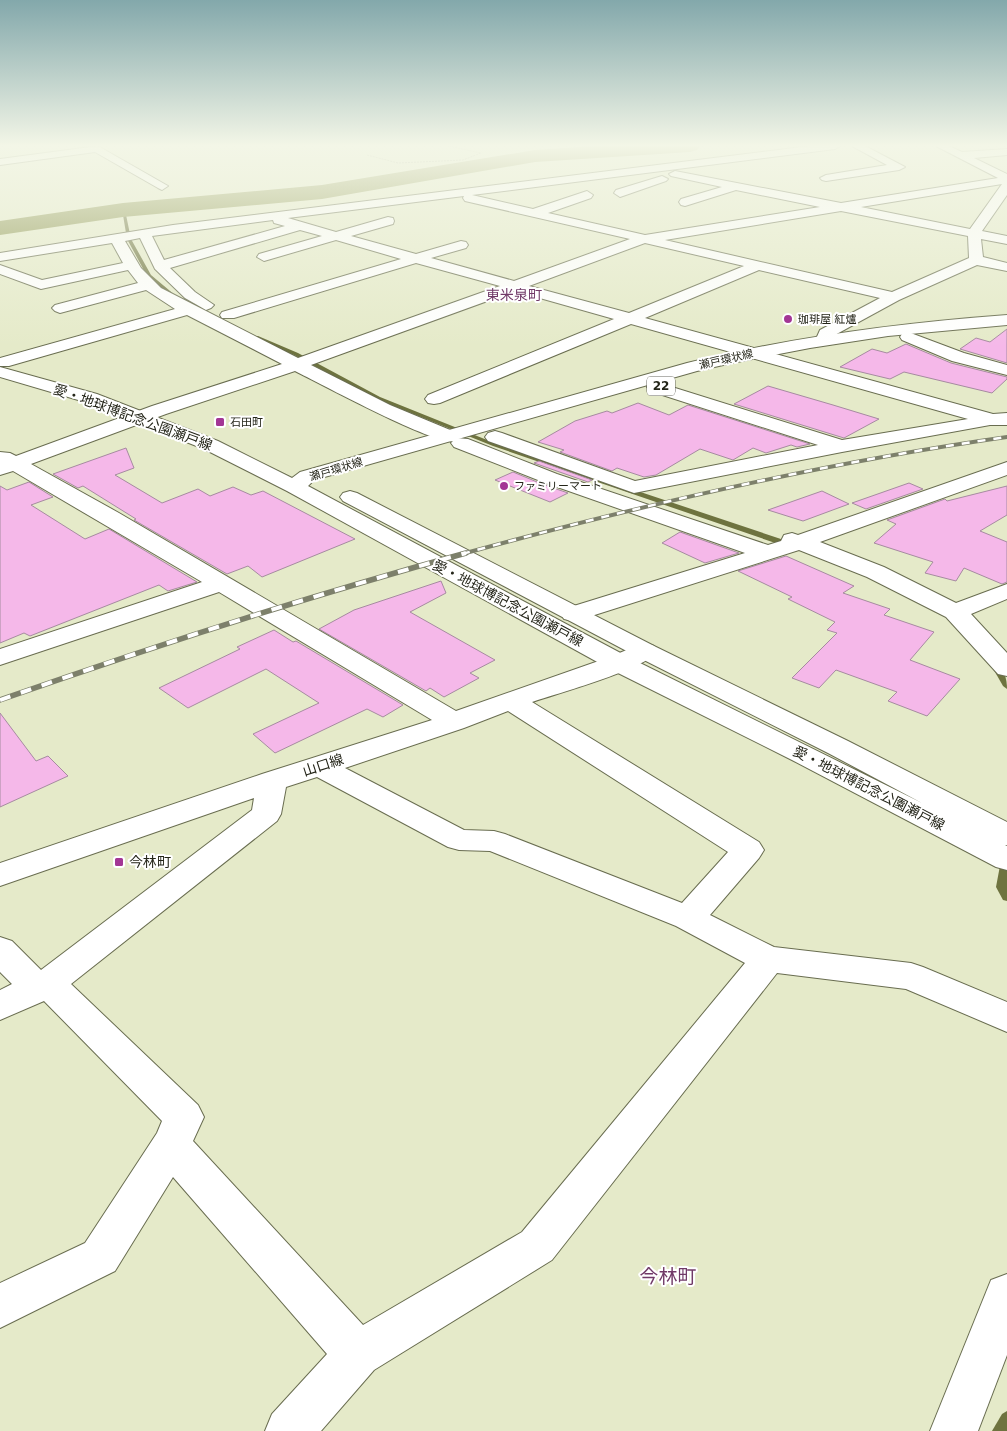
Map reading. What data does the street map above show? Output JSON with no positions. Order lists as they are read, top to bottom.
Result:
{
  "streets": {
    "street": [
      "瀬戸環状線",
      "22",
      "愛・地球博記念公園瀬戸線",
      "山口線"
    ]
  },
  "crossings": [
    ["瀬戸環状線", "愛・地球博記念公園瀬戸線"],
    ["愛・地球博記念公園瀬戸線", "山口線"]
  ],
  "districts": ["東米泉町", "今林町"],
  "places": {
    "other": ["珈琲屋 紅爐", "ファミリーマート"],
    "transit": ["石田町", "今林町"]
  }
}
